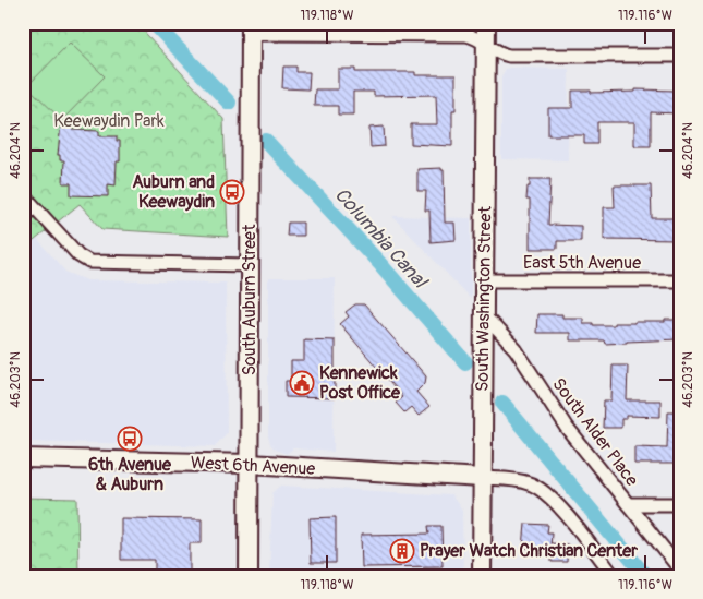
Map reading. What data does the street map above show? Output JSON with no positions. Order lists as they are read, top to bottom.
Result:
{
  "streets": {
    "street": [
      "East 5th Avenue",
      "South Washington Street",
      "South Auburn Street",
      "South Alder Place",
      "West 6th Avenue"
    ]
  },
  "crossings": [
    ["East 5th Avenue", "South Washington Street"],
    ["South Washington Street", "South Alder Place"],
    ["South Washington Street", "West 6th Avenue"],
    ["South Auburn Street", "West 6th Avenue"]
  ],
  "water": ["Columbia Canal"],
  "parks": ["Keewaydin Park"],
  "places": {
    "bus stop": ["Auburn and Keewaydin", "6th Avenue & Auburn"],
    "public building": ["Kennewick Post Office"],
    "building": ["Prayer Watch Christian Center"]
  },
  "coordinates": [
    "119.118°W",
    "119.116°W",
    "46.204°N",
    "46.203°N"
  ]
}
